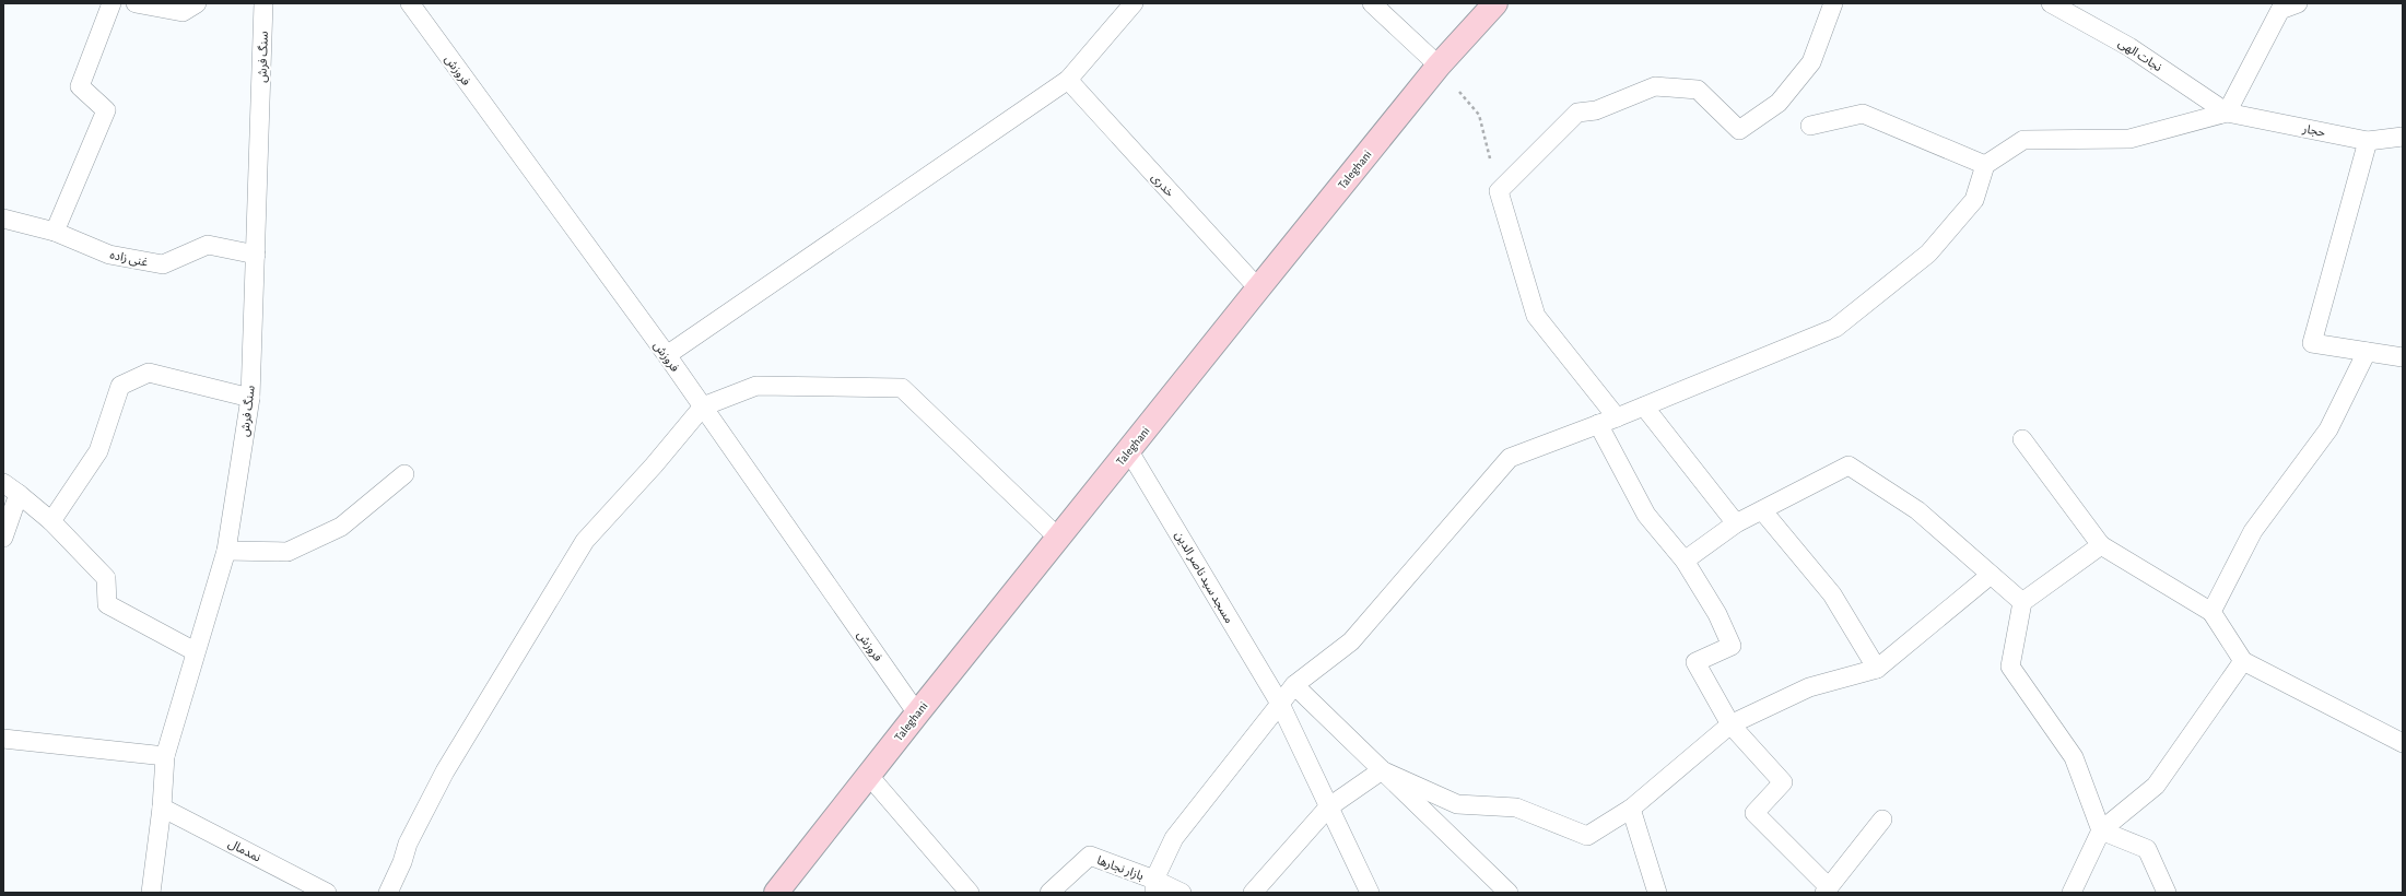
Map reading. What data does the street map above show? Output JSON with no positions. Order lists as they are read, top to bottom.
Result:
{
  "streets": {
    "main road": ["Taleghani"],
    "lane": [
      "نجات الهی",
      "سنگ فرش",
      "فروزش",
      "حجار",
      "خدری",
      "غنی زاده",
      "مسجد سید ناصر الدین",
      "نمدمال",
      "بازار نجارها"
    ]
  },
  "crossings": [
    ["نجات الهی", "حجار"],
    ["سنگ فرش", "غنی زاده"],
    ["سنگ فرش", "نمدمال"],
    ["فروزش", "Taleghani"],
    ["Taleghani", "خدری"],
    ["Taleghani", "مسجد سید ناصر الدین"]
  ]
}
